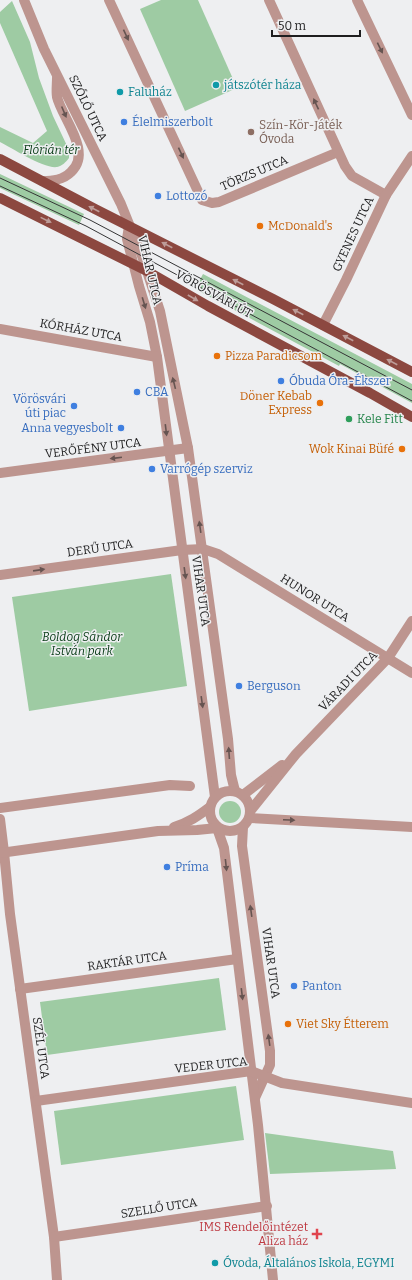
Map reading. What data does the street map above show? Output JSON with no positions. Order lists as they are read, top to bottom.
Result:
{
  "streets": {
    "main road": ["VÖRÖSVÁRI ÚT"],
    "street": [
      "SZŐLŐ UTCA",
      "TÖRZS UTCA",
      "GYENES UTCA",
      "VIHAR UTCA",
      "KÓRHÁZ UTCA",
      "VERŐFÉNY UTCA",
      "DERŰ UTCA",
      "HUNOR UTCA",
      "VÁRADI UTCA",
      "RAKTÁR UTCA",
      "SZÉL UTCA",
      "VEDER UTCA",
      "SZELLŐ UTCA"
    ]
  },
  "crossings": [
    ["SZŐLŐ UTCA", "VIHAR UTCA"],
    ["SZŐLŐ UTCA", "VÖRÖSVÁRI ÚT"],
    ["GYENES UTCA", "VÖRÖSVÁRI ÚT"],
    ["VIHAR UTCA", "VÖRÖSVÁRI ÚT"],
    ["VIHAR UTCA", "KÓRHÁZ UTCA"],
    ["VIHAR UTCA", "VERŐFÉNY UTCA"],
    ["VIHAR UTCA", "DERŰ UTCA"],
    ["VIHAR UTCA", "HUNOR UTCA"],
    ["VIHAR UTCA", "VÁRADI UTCA"],
    ["VIHAR UTCA", "VEDER UTCA"],
    ["DERŰ UTCA", "HUNOR UTCA"],
    ["HUNOR UTCA", "VÁRADI UTCA"],
    ["RAKTÁR UTCA", "SZÉL UTCA"],
    ["SZÉL UTCA", "VEDER UTCA"],
    ["SZÉL UTCA", "SZELLŐ UTCA"]
  ],
  "one_way": ["VERŐFÉNY UTCA", "DERŰ UTCA"],
  "parks": ["Flórián tér", "Boldog Sándor István park"],
  "places": {
    "other": [
      "játszótér háza",
      "Faluház",
      "Élelmiszerbolt",
      "Szín-Kör-Játék Óvoda",
      "Lottozó",
      "McDonald's",
      "Pizza Paradicsom",
      "Óbuda Óra-Ékszer",
      "CBA",
      "Döner Kebab Express",
      "Vörösvári úti piac",
      "Kele Fitt",
      "Anna vegyesbolt",
      "Wok Kinai Büfé",
      "Varrógép szerviz",
      "Berguson",
      "Príma",
      "Panton",
      "Viet Sky Étterem",
      "Óvoda, Általános Iskola, EGYMI"
    ],
    "health": ["IMS Rendelőintézet Aliza ház"]
  },
  "scale_bar": "50 m"
}
